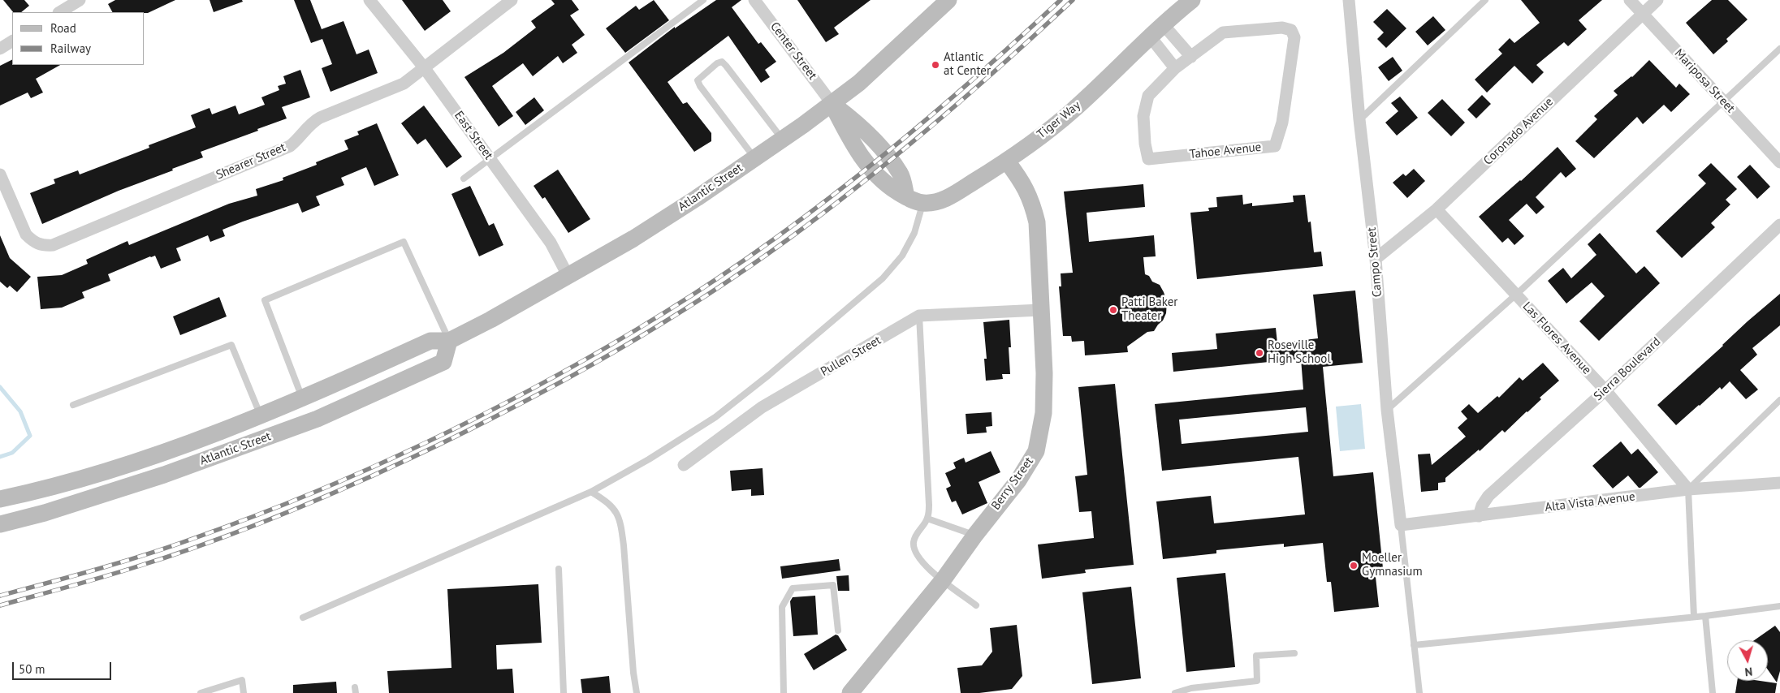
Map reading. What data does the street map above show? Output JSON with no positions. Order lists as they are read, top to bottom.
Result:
{
  "streets": {
    "main road": ["Tiger Way", "Atlantic Street", "Berry Street"],
    "street": [
      "Center Street",
      "Mariposa Street",
      "Coronado Avenue",
      "East Street",
      "Tahoe Avenue",
      "Shearer Street",
      "Campo Street",
      "Las Flores Avenue",
      "Pullen Street",
      "Sierra Boulevard",
      "Alta Vista Avenue"
    ]
  },
  "crossings": [
    ["Center Street", "Tiger Way"],
    ["Center Street", "Atlantic Street"],
    ["Mariposa Street", "Coronado Avenue"],
    ["Tiger Way", "Atlantic Street"],
    ["Tiger Way", "Berry Street"],
    ["Coronado Avenue", "Campo Street"],
    ["Coronado Avenue", "Las Flores Avenue"],
    ["East Street", "Shearer Street"],
    ["East Street", "Atlantic Street"],
    ["Campo Street", "Alta Vista Avenue"],
    ["Las Flores Avenue", "Sierra Boulevard"],
    ["Las Flores Avenue", "Alta Vista Avenue"],
    ["Pullen Street", "Berry Street"],
    ["Sierra Boulevard", "Alta Vista Avenue"]
  ],
  "places": [
    "Atlantic at Center",
    "Patti Baker Theater",
    "Roseville High School",
    "Moeller Gymnasium"
  ],
  "legend": ["Road", "Railway"],
  "scale_bar": "50 m",
  "north": "bottom"
}
